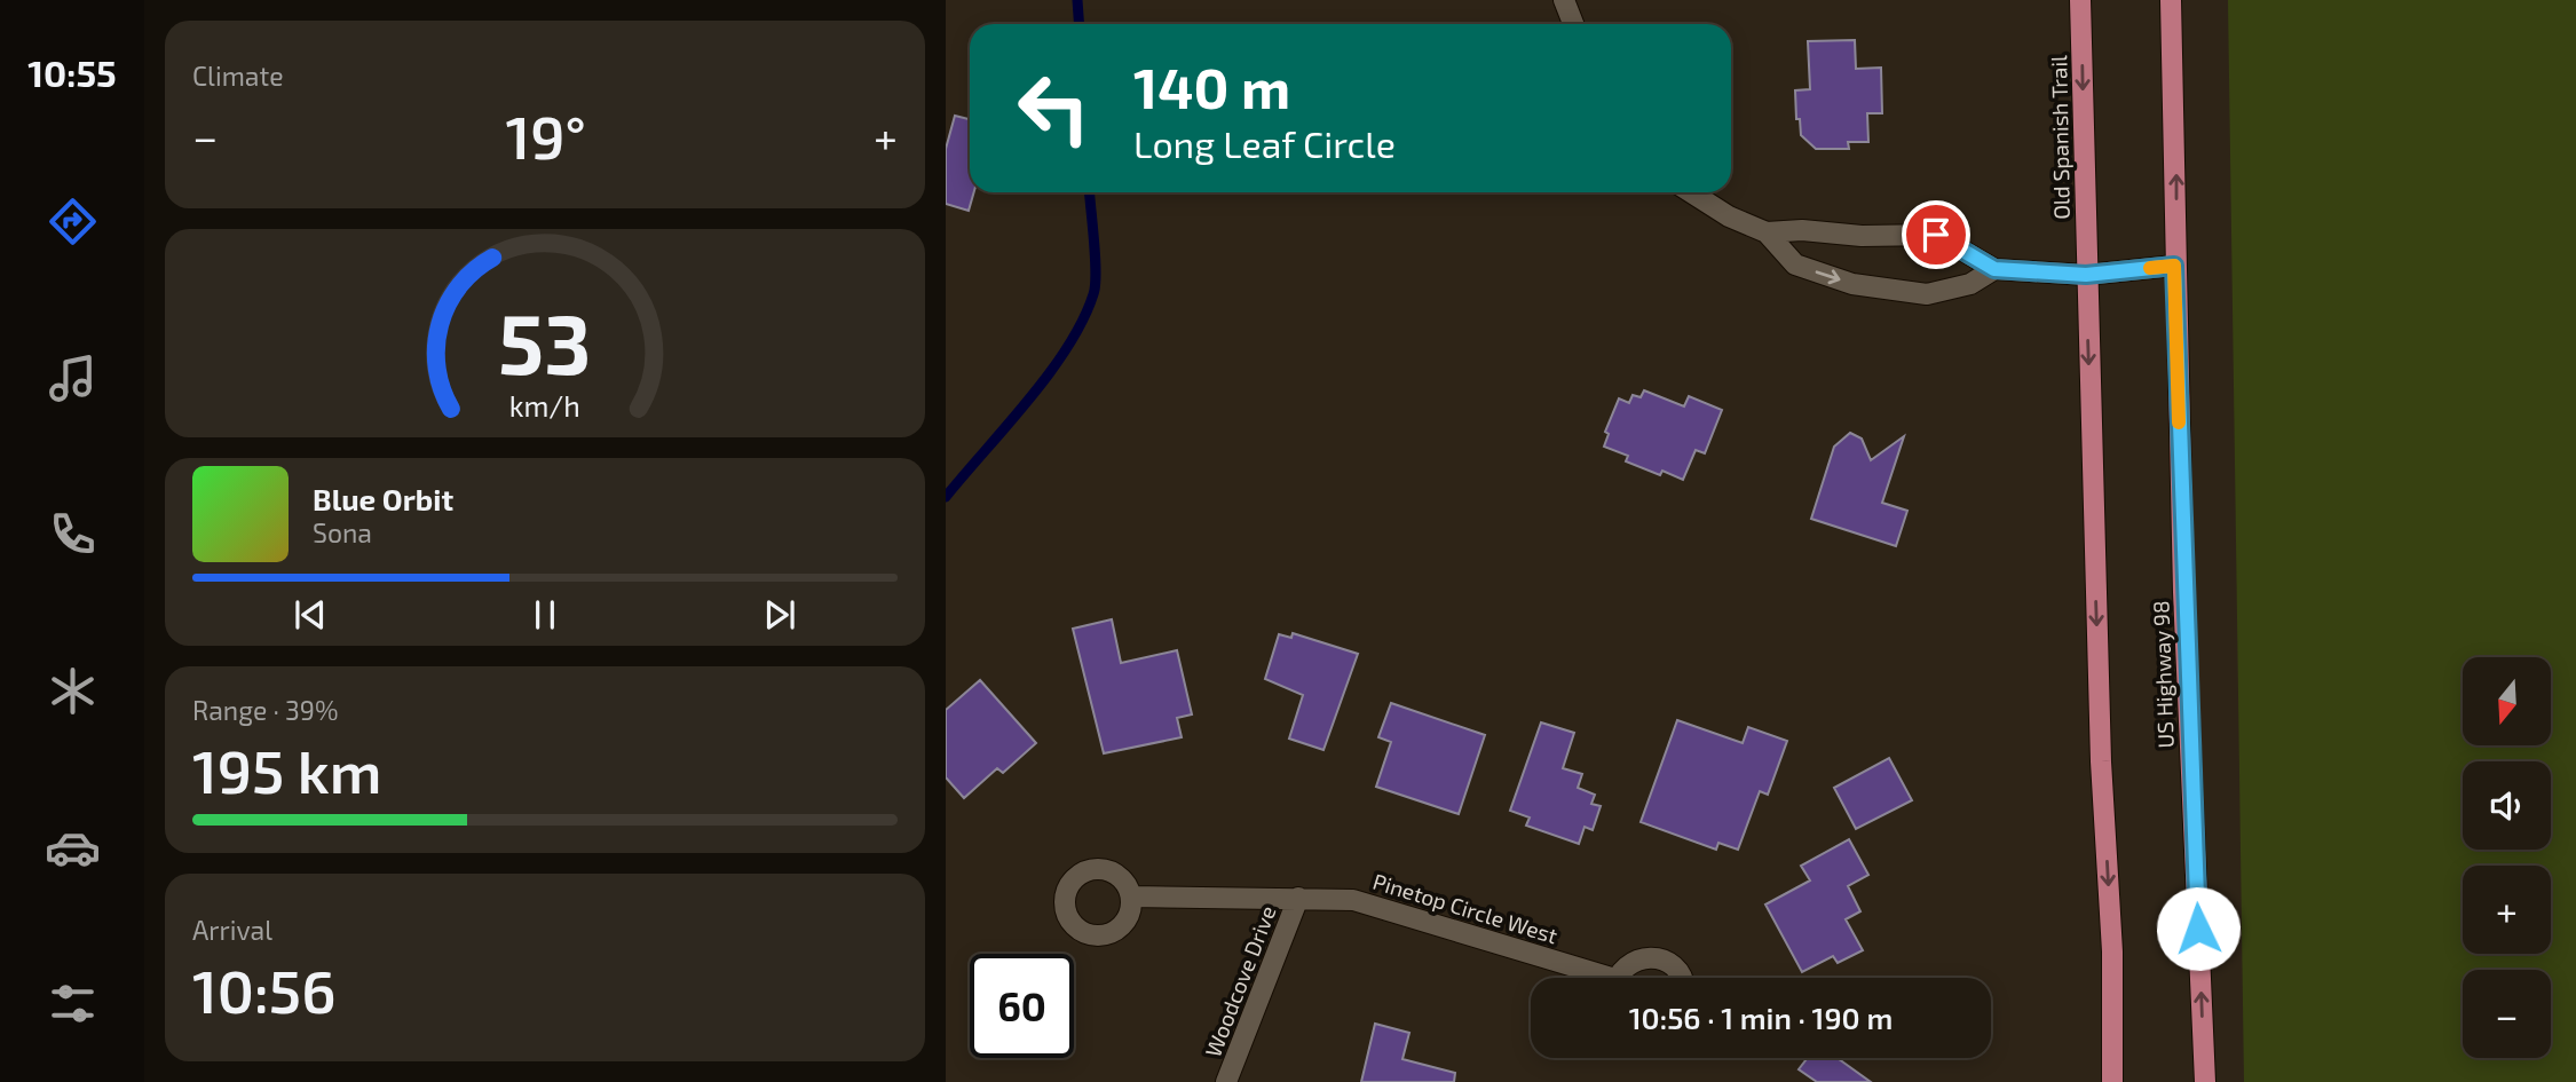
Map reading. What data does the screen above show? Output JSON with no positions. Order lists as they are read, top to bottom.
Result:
{
  "streets": {
    "main road": ["Old Spanish Trail", "US Highway 98"],
    "street": ["Pinetop Circle West", "Woodcove Drive"]
  },
  "crossings": [
    ["Pinetop Circle West", "Woodcove Drive"]
  ],
  "north": "bottom",
  "page": {
    "tabs": "10:55",
    "tile": [
      "Climate",
      ["Range · 39%", "195 km"],
      ["Arrival", "10:56"]
    ],
    "turn": ["140 m", "Long Leaf Circle"],
    "heat": ["−", "19°", "+"],
    "song": ["Blue Orbit", "Sona"],
    "map_buttons": ["+", "−"],
    "limit": "60",
    "trip": "10:56 · 1 min · 190 m",
    "gauge": ["53", "km/h"]
  }
}
